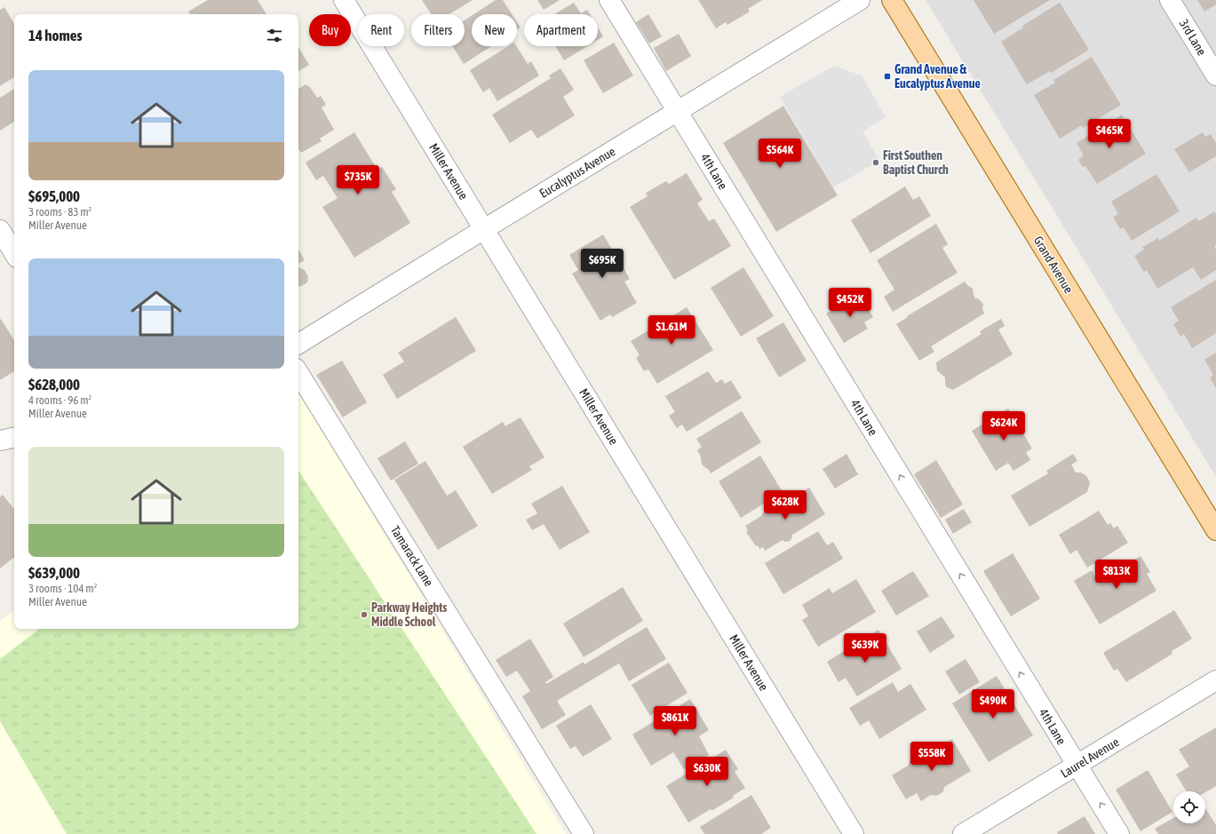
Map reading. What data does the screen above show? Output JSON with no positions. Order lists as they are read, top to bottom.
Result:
{
  "streets": {
    "main road": ["Grand Avenue"],
    "street": [
      "3rd Lane",
      "Miller Avenue",
      "4th Lane",
      "Eucalyptus Avenue",
      "Tamarack Lane",
      "Laurel Avenue"
    ]
  },
  "crossings": [
    ["Miller Avenue", "Eucalyptus Avenue"],
    ["4th Lane", "Eucalyptus Avenue"],
    ["4th Lane", "Laurel Avenue"]
  ],
  "one_way": ["4th Lane"],
  "places": {
    "transit": ["Grand Avenue & Eucalyptus Avenue"],
    "other": ["First Southen Baptist Church", "Parkway Heights Middle School"]
  },
  "page": {
    "chip": [
      "Buy",
      "Rent",
      "Filters",
      "New",
      "Apartment"
    ],
    "heading": "14 homes",
    "list": [
      {
        "name": "$695,000",
        "note": "3 rooms · 83 m² · Miller Avenue"
      },
      {
        "name": "$628,000",
        "note": "4 rooms · 96 m² · Miller Avenue"
      },
      {
        "name": "$639,000",
        "note": "3 rooms · 104 m² · Miller Avenue"
      }
    ],
    "price": [
      "$465K",
      "$564K",
      "$735K",
      "$695K",
      "$452K",
      "$1.61M",
      "$624K",
      "$628K",
      "$813K",
      "$639K",
      "$490K",
      "$861K",
      "$558K",
      "$630K"
    ]
  }
}
